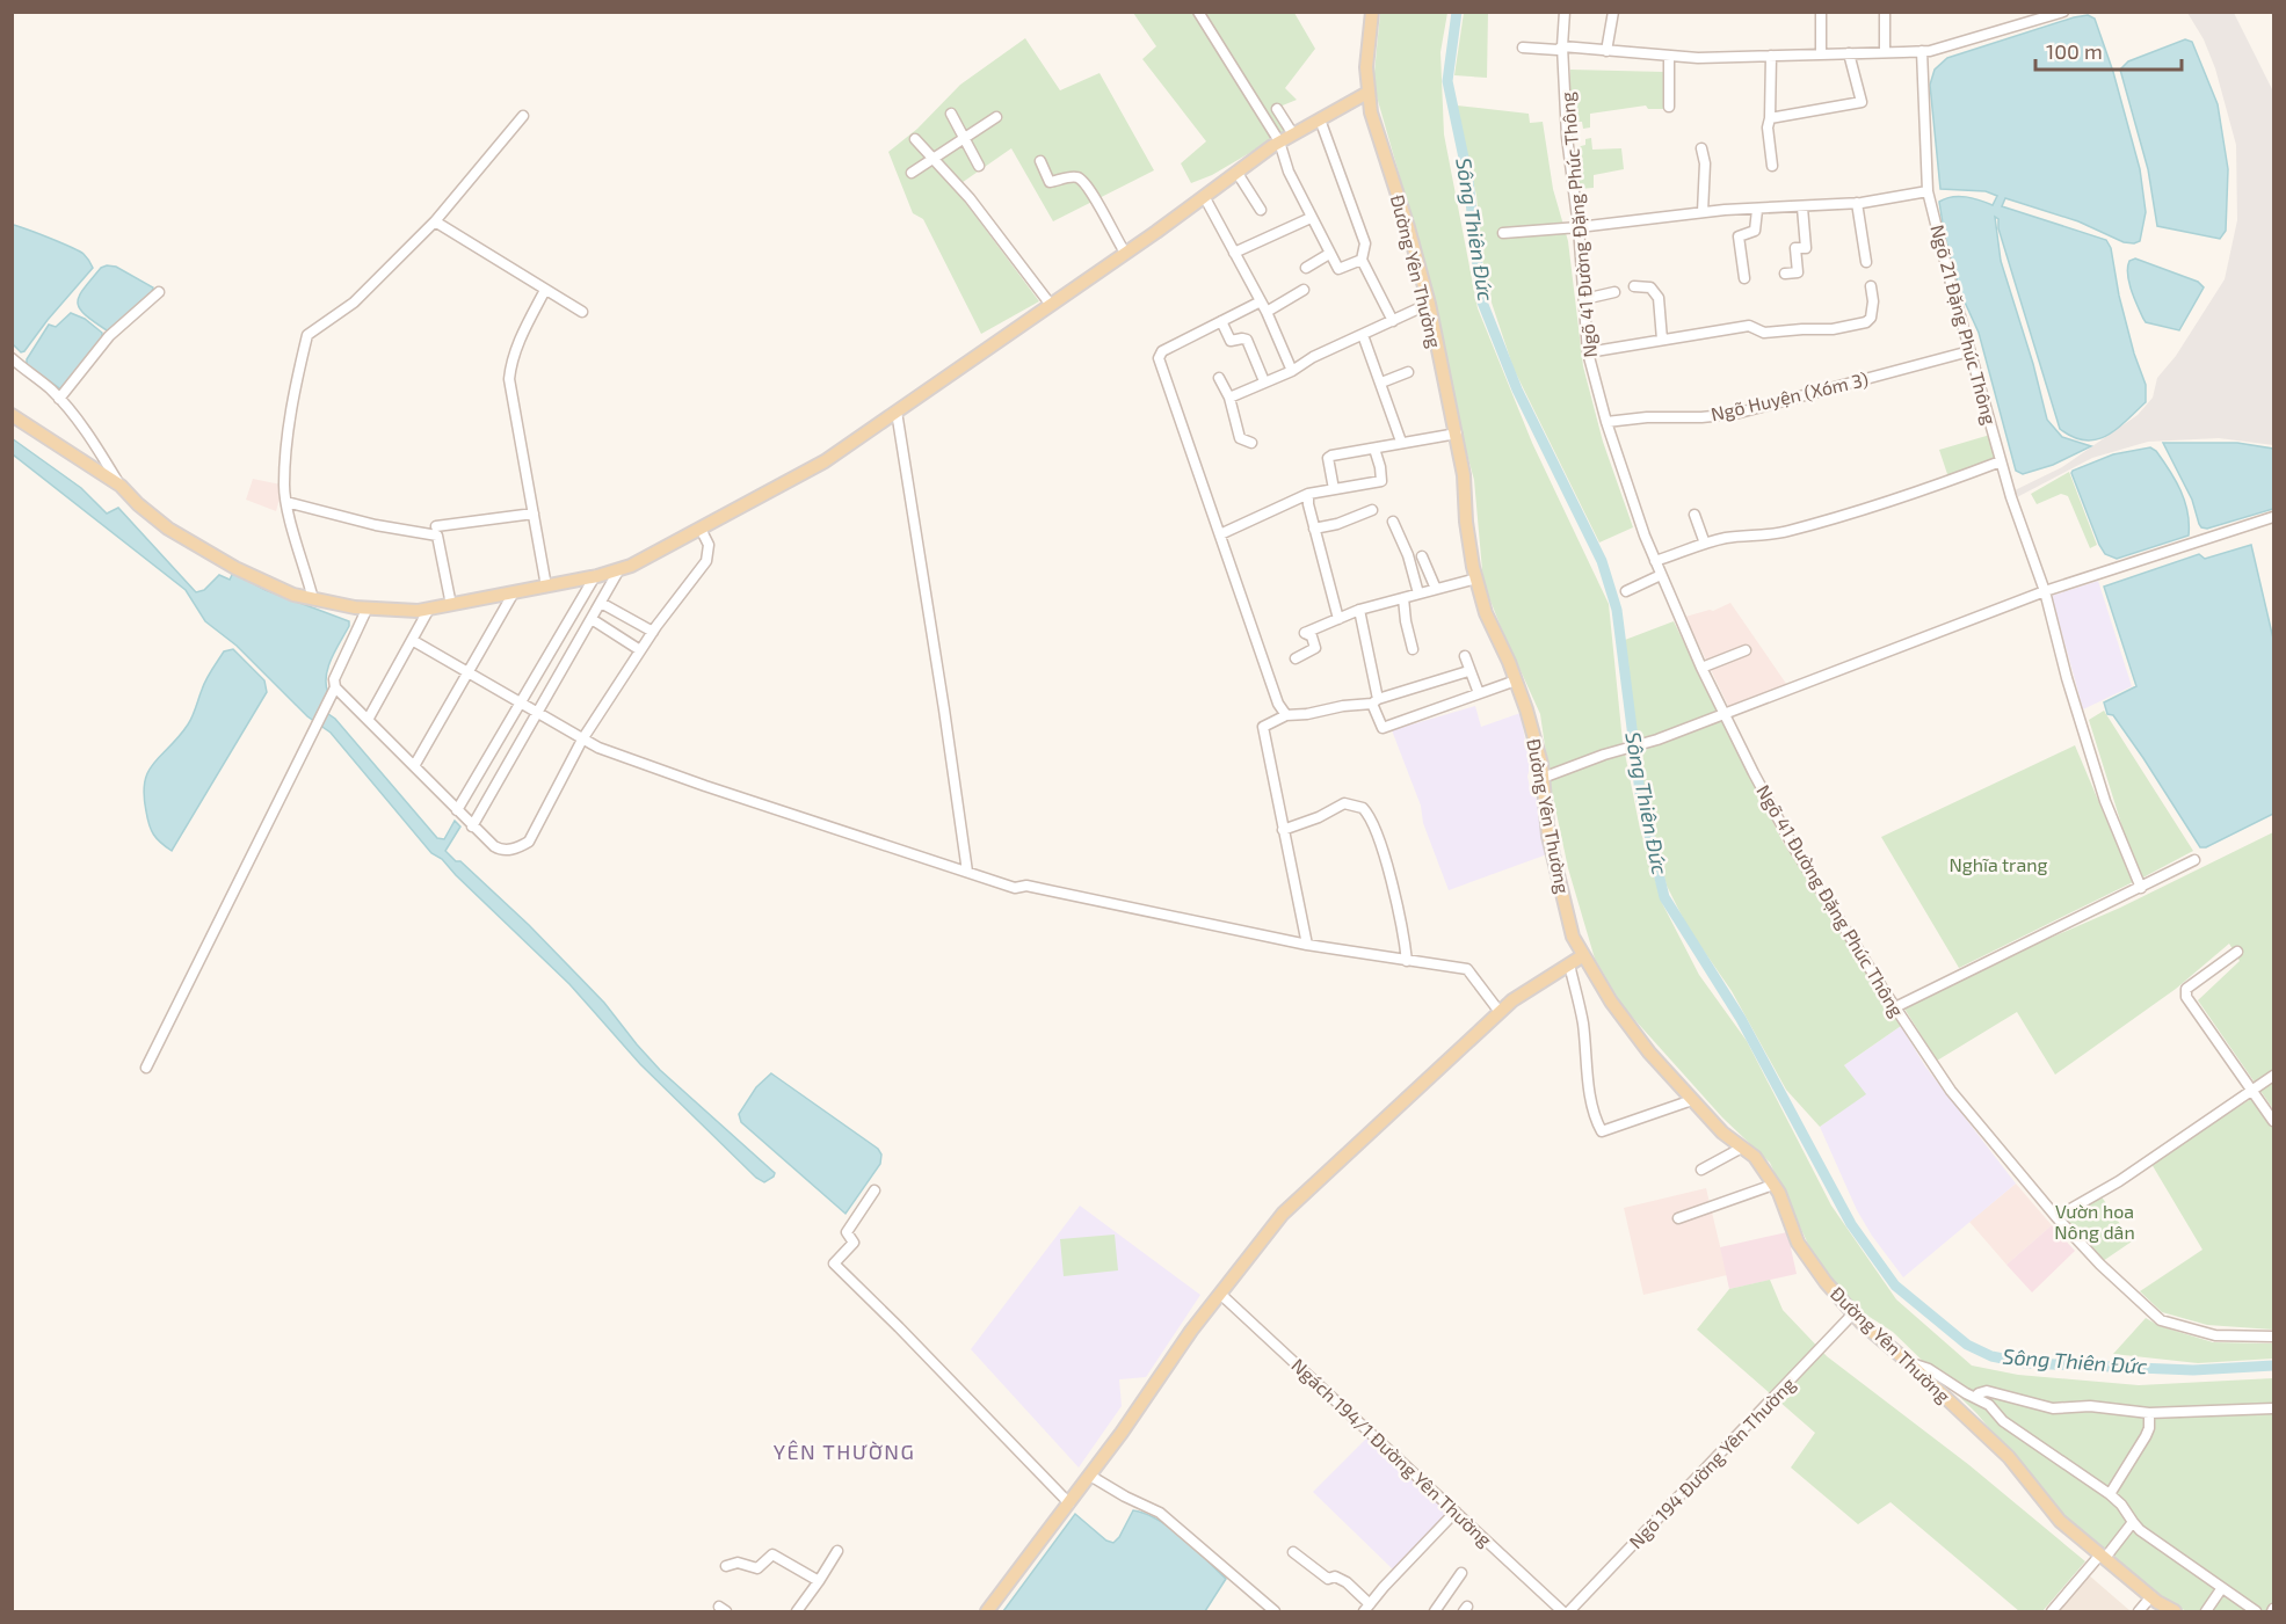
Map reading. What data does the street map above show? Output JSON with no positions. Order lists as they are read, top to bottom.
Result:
{
  "streets": {
    "main road": ["Đường Yên Thường"],
    "street": [
      "Ngõ 41 Đường Đặng Phúc Thông",
      "Ngõ 21 Đặng Phúc Thông",
      "Ngõ Huyện (Xóm 3)",
      "Ngách 194/1 Đường Yên Thường",
      "Ngõ 194 Đường Yên Thường"
    ]
  },
  "crossings": [
    ["Ngõ 41 Đường Đặng Phúc Thông", "Ngõ Huyện (Xóm 3)"],
    ["Đường Yên Thường", "Ngõ 194 Đường Yên Thường"],
    ["Ngõ 21 Đặng Phúc Thông", "Ngõ Huyện (Xóm 3)"]
  ],
  "districts": ["YÊN THƯỜNG"],
  "water": ["Sông Thiên Đức"],
  "parks": ["Nghĩa trang", "Vườn hoa Nông dân"],
  "scale_bar": "100 m"
}
